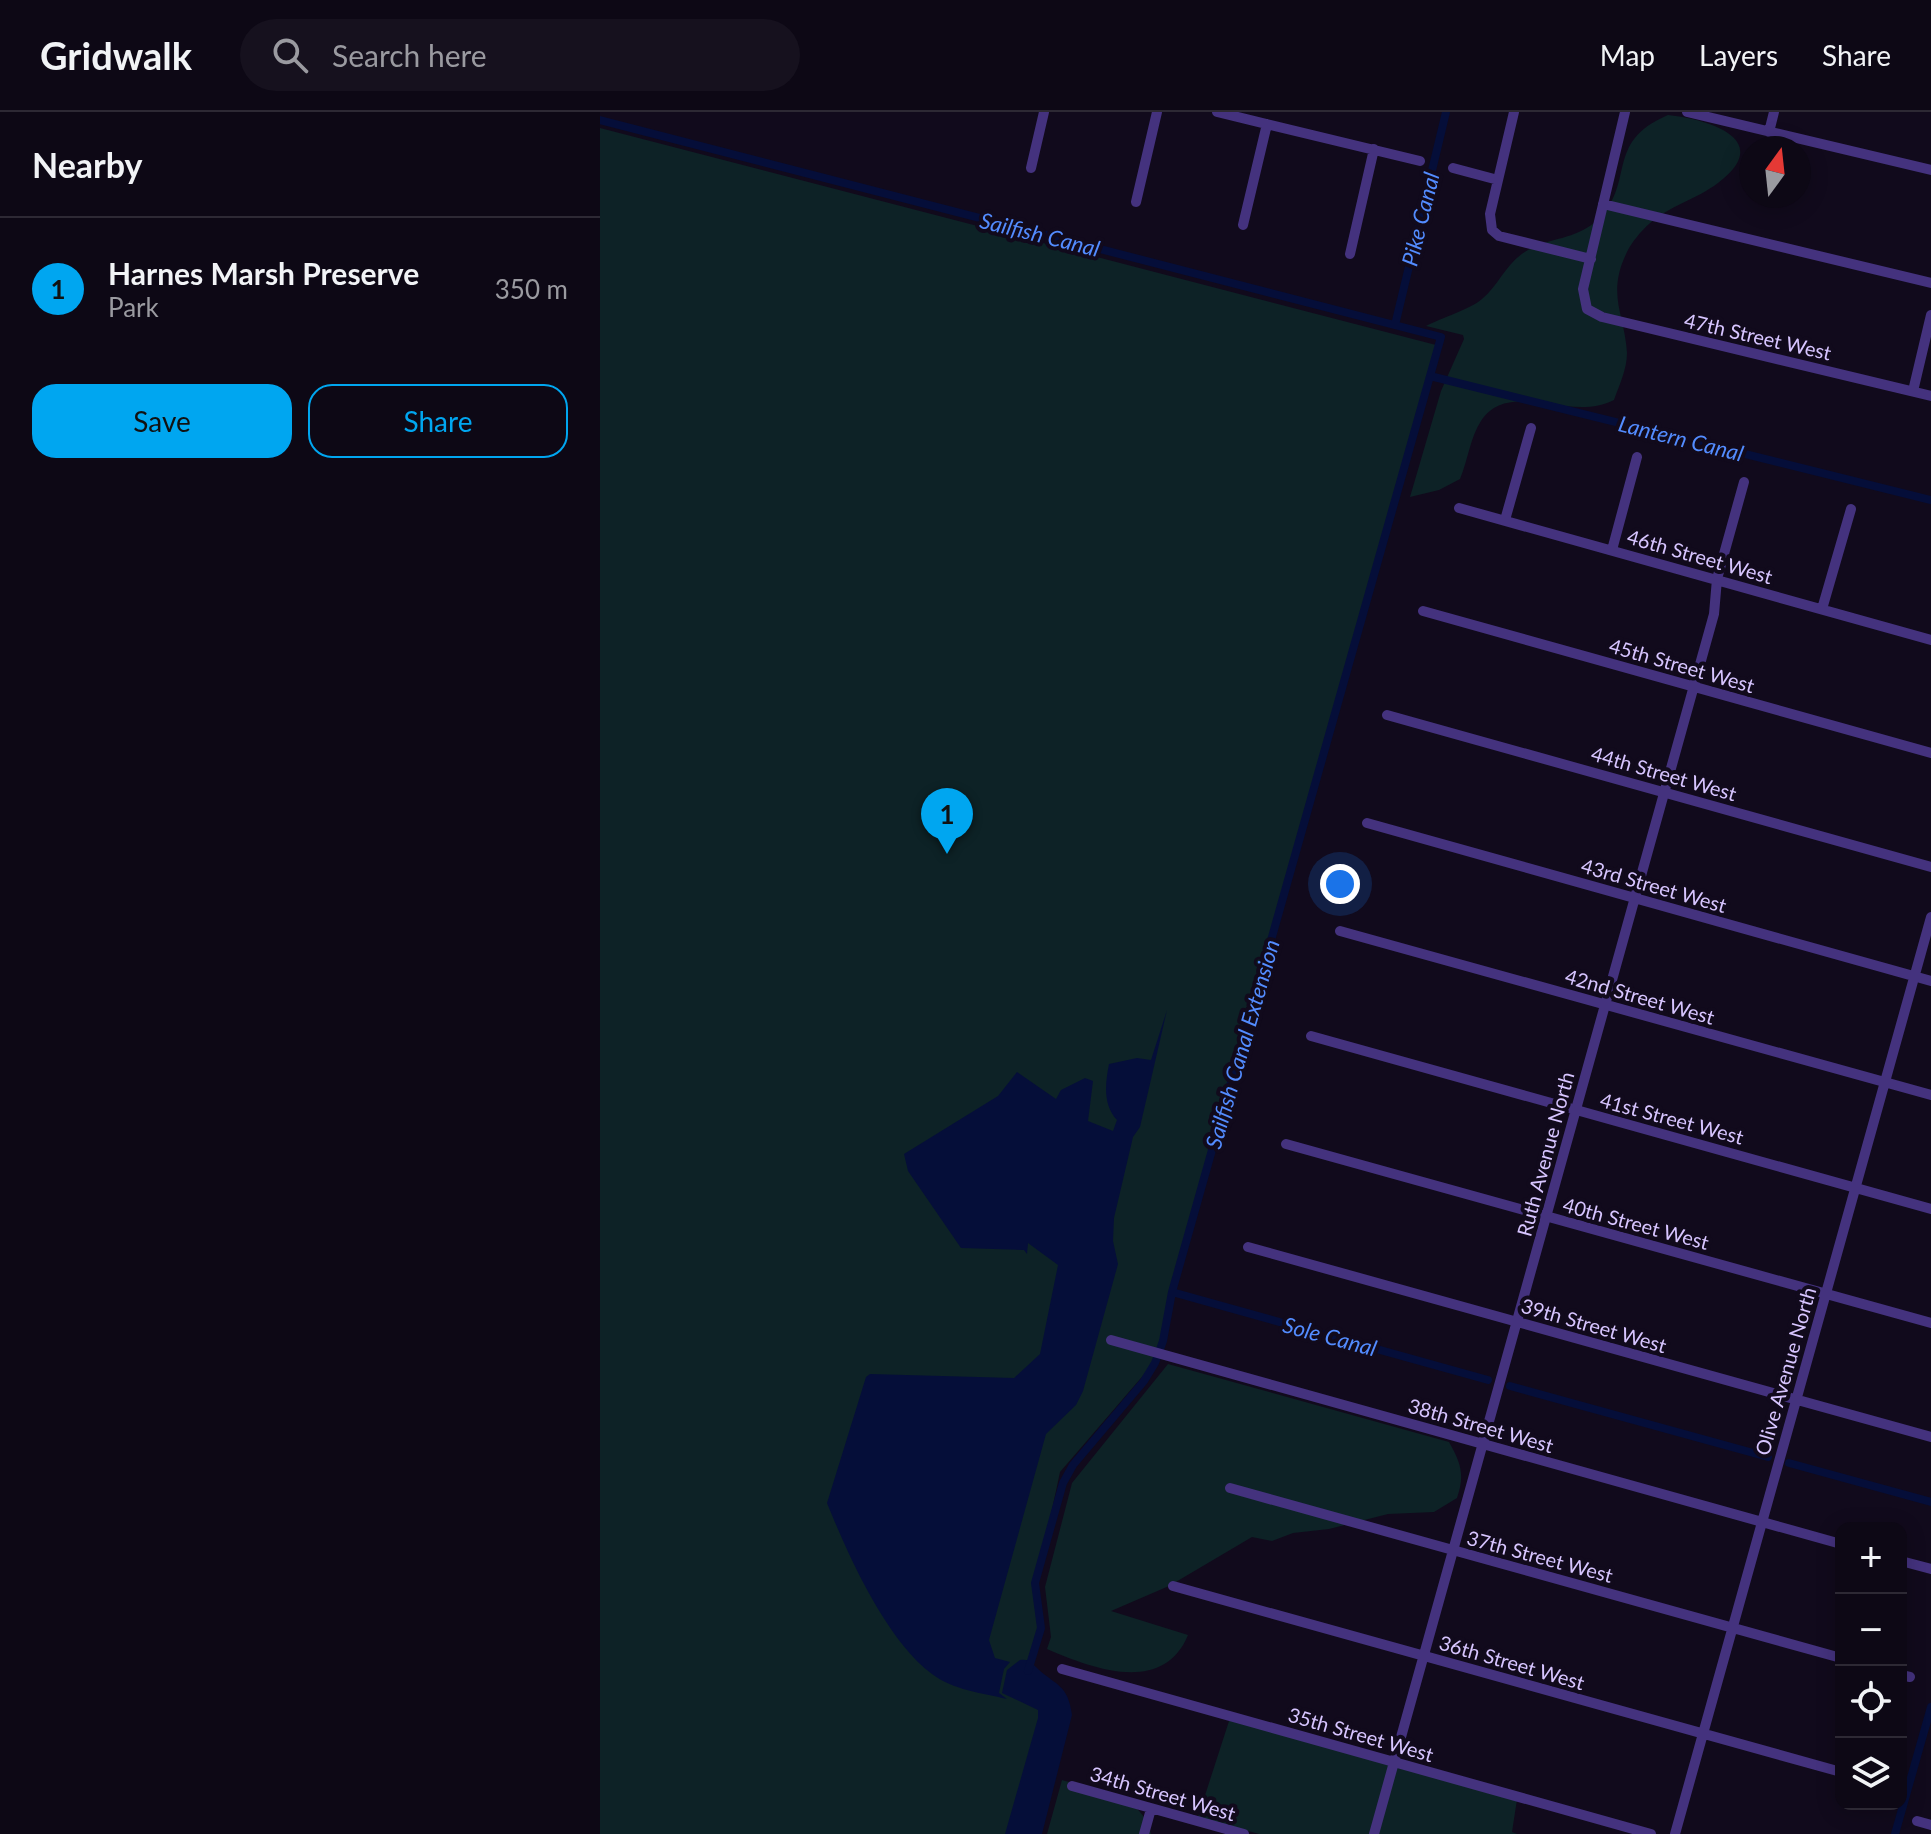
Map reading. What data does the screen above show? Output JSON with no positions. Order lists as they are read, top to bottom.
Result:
{
  "streets": {
    "street": [
      "47th Street West",
      "46th Street West",
      "45th Street West",
      "44th Street West",
      "43rd Street West",
      "42nd Street West",
      "41st Street West",
      "Ruth Avenue North",
      "40th Street West",
      "39th Street West",
      "Olive Avenue North",
      "38th Street West",
      "37th Street West",
      "36th Street West",
      "35th Street West",
      "34th Street West"
    ]
  },
  "crossings": [
    ["46th Street West", "Ruth Avenue North"],
    ["45th Street West", "Ruth Avenue North"],
    ["44th Street West", "Ruth Avenue North"],
    ["43rd Street West", "Ruth Avenue North"],
    ["43rd Street West", "Olive Avenue North"],
    ["42nd Street West", "Ruth Avenue North"],
    ["42nd Street West", "Olive Avenue North"],
    ["41st Street West", "Ruth Avenue North"],
    ["41st Street West", "Olive Avenue North"],
    ["Ruth Avenue North", "40th Street West"],
    ["Ruth Avenue North", "39th Street West"],
    ["Ruth Avenue North", "38th Street West"],
    ["Ruth Avenue North", "37th Street West"],
    ["Ruth Avenue North", "36th Street West"],
    ["Ruth Avenue North", "35th Street West"],
    ["40th Street West", "Olive Avenue North"],
    ["39th Street West", "Olive Avenue North"],
    ["Olive Avenue North", "38th Street West"],
    ["Olive Avenue North", "37th Street West"],
    ["Olive Avenue North", "36th Street West"]
  ],
  "water": [
    "Pike Canal",
    "Sailfish Canal",
    "Lantern Canal",
    "Sailfish Canal Extension",
    "Sole Canal"
  ],
  "north": "top",
  "page": {
    "header": "Gridwalk",
    "search": "Search here",
    "nav": ["Map", "Layers", "Share"],
    "heading": "Nearby",
    "list": [
      {
        "mark": "1",
        "name": "Harnes Marsh Preserve",
        "note": "Park",
        "value": "350 m"
      }
    ],
    "buttons": ["Save", "Share"],
    "pins": "1",
    "map_buttons": ["+", "−"]
  }
}
